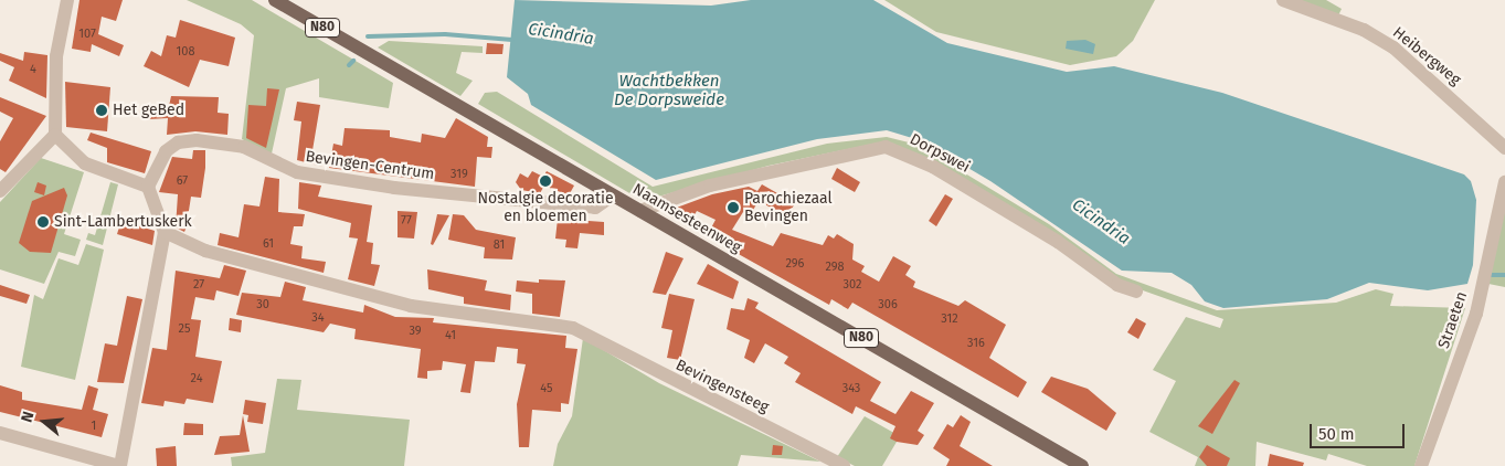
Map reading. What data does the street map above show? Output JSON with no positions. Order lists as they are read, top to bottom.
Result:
{
  "streets": {
    "main road": ["N80", "Naamsesteenweg"],
    "street": [
      "Heibergweg",
      "Dorpswei",
      "Bevingen-Centrum",
      "Straeten",
      "Bevingensteeg"
    ]
  },
  "crossings": [
    ["Dorpswei", "Naamsesteenweg"],
    ["Bevingen-Centrum", "Naamsesteenweg"]
  ],
  "water": ["Cicindria", "Wachtbekken De Dorpsweide"],
  "places": [
    "Het geBed",
    "Nostalgie decoratie en bloemen",
    "Parochiezaal Bevingen",
    "Sint-Lambertuskerk"
  ],
  "house_numbers": [
    "107",
    "108",
    "4",
    "319",
    "67",
    "77",
    "61",
    "81",
    "296",
    "298",
    "27",
    "302",
    "30",
    "306",
    "34",
    "312",
    "25",
    "39",
    "41",
    "316",
    "24",
    "45",
    "343",
    "1"
  ],
  "scale_bar": "50 m",
  "north": "left"
}
